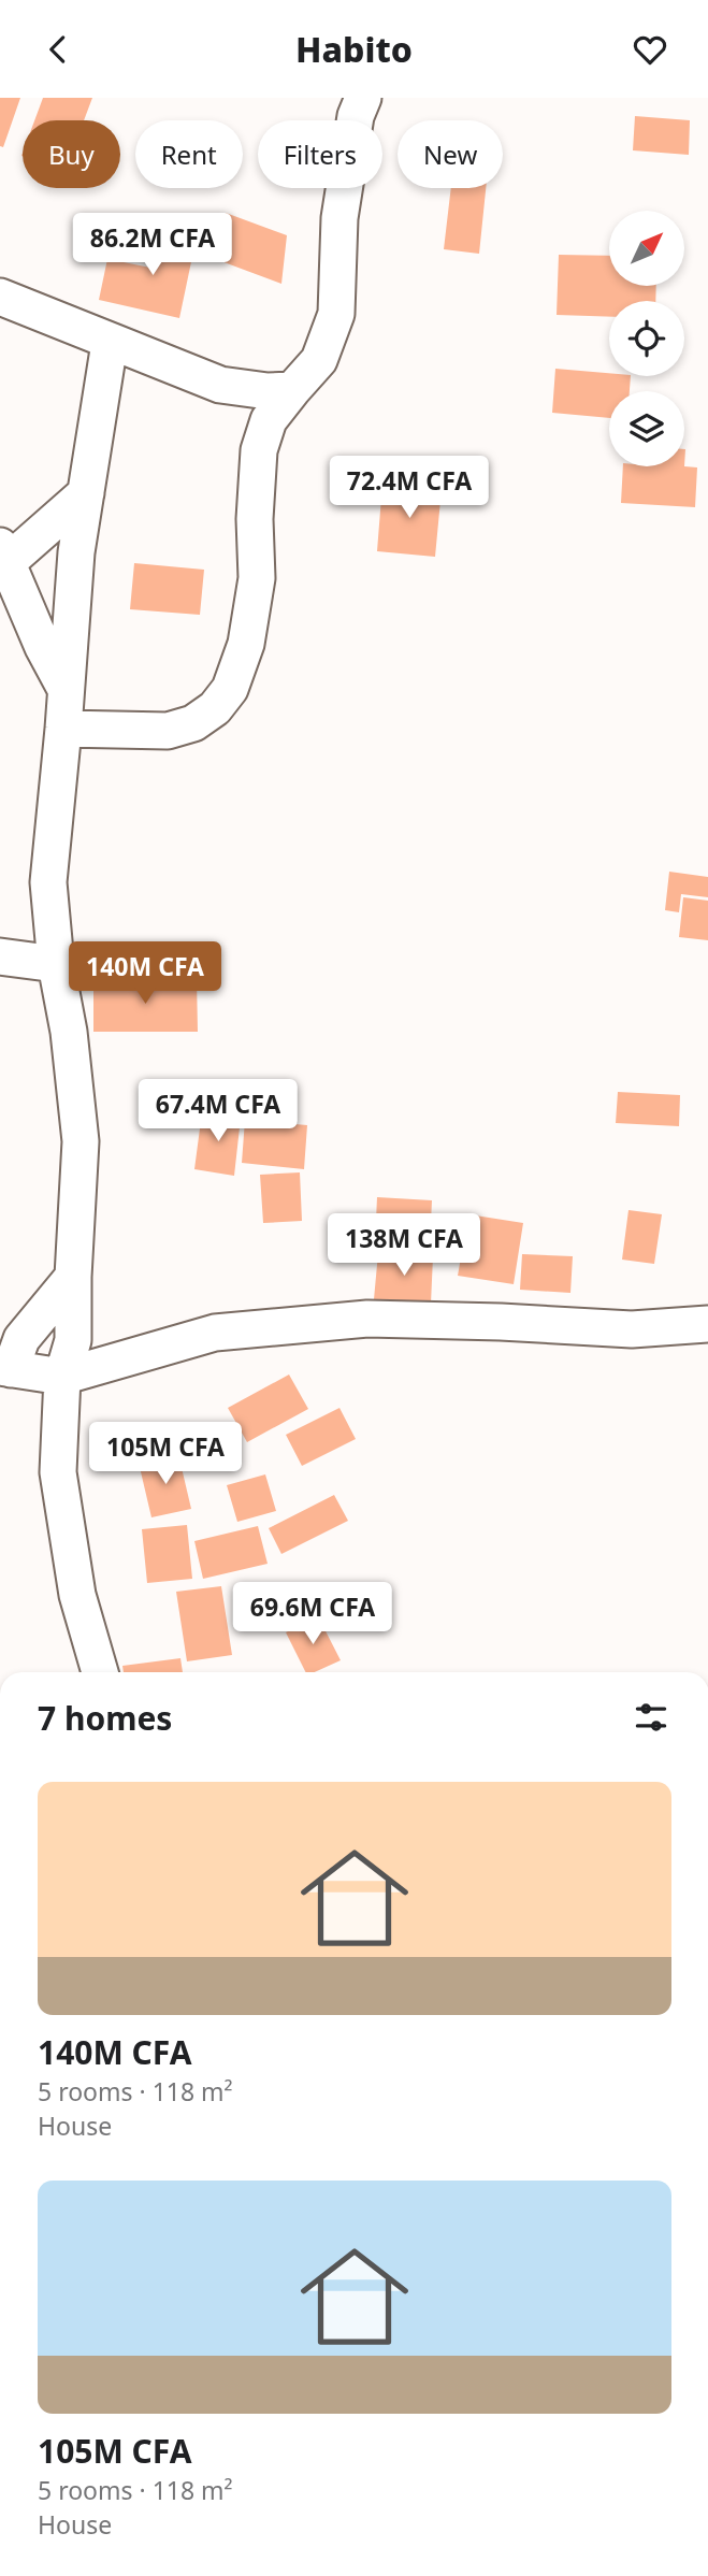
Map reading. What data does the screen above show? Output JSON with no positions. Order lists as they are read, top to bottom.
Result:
{
  "north": "top right",
  "page": {
    "header": "Habito",
    "chip": [
      "Buy",
      "Rent",
      "Filters",
      "New"
    ],
    "price": [
      "86.2M CFA",
      "72.4M CFA",
      "140M CFA",
      "67.4M CFA",
      "138M CFA",
      "105M CFA",
      "69.6M CFA"
    ],
    "heading": "7 homes",
    "list": [
      {
        "name": "140M CFA",
        "note": "5 rooms · 118 m² · House"
      },
      {
        "name": "105M CFA",
        "note": "5 rooms · 118 m² · House"
      }
    ]
  }
}
